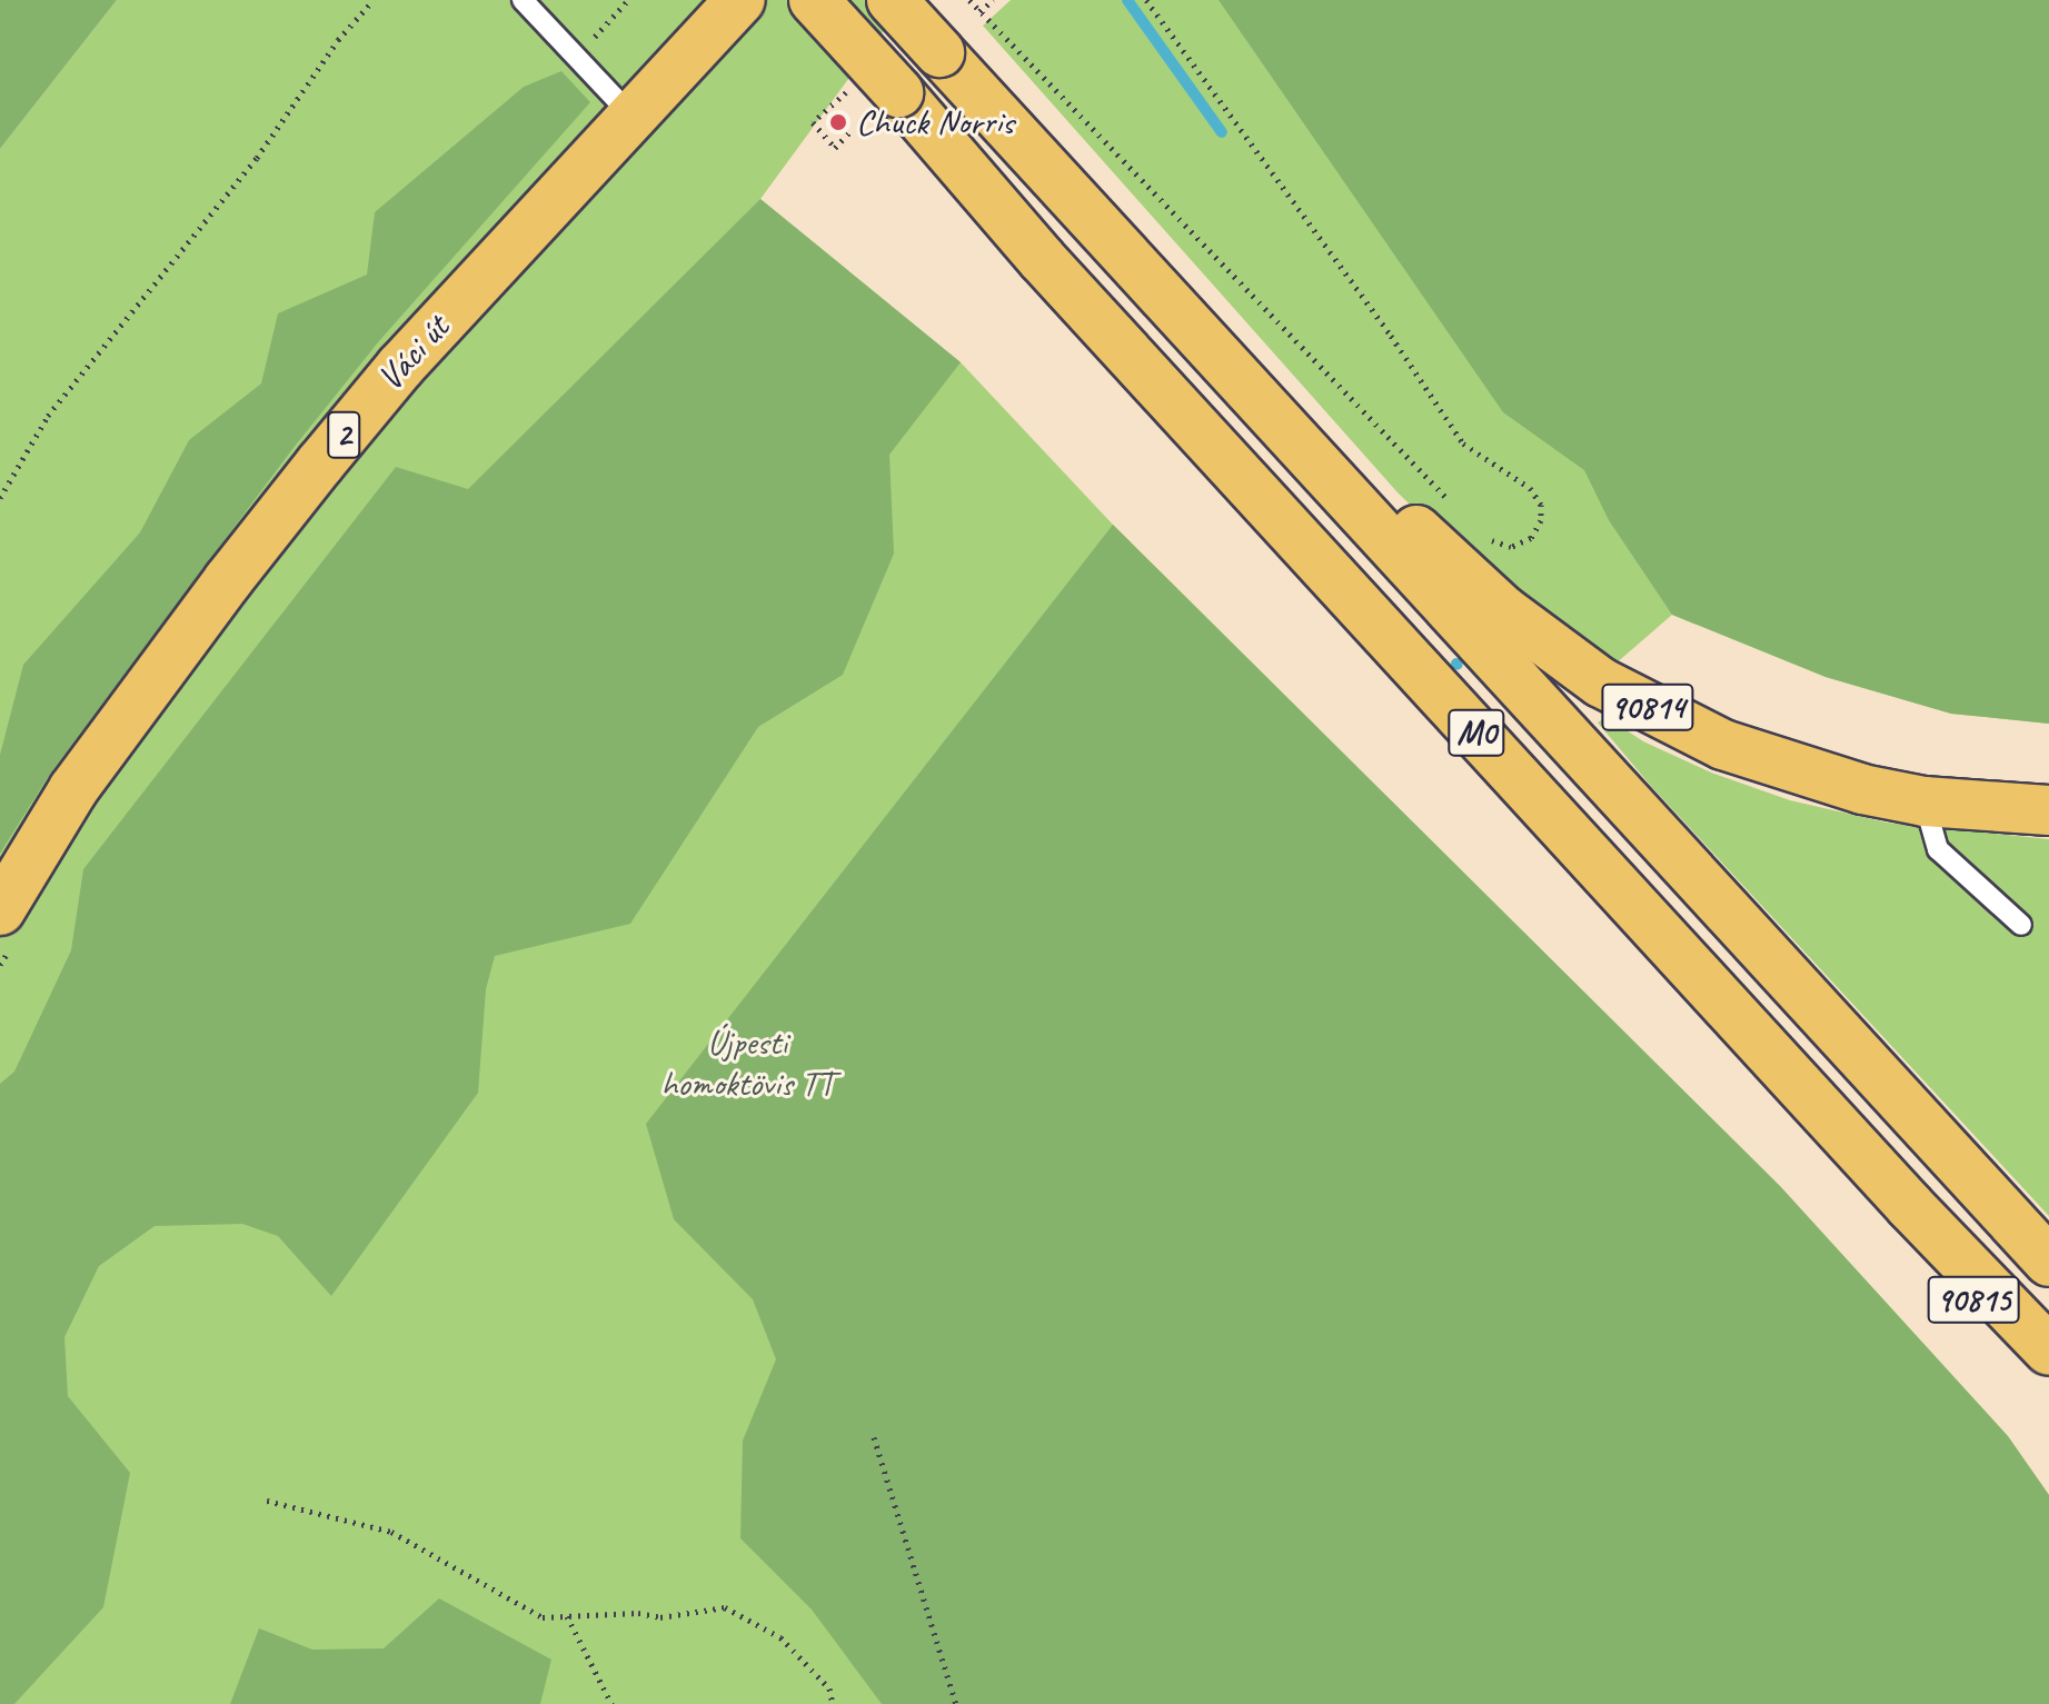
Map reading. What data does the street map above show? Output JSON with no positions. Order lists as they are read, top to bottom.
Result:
{
  "streets": {
    "main road": [
      "Váci út",
      "2",
      "90814",
      "M0",
      "90815"
    ]
  },
  "crossings": [
    ["90814", "M0"],
    ["M0", "90815"]
  ],
  "parks": ["Újpesti homoktövis TT"],
  "places": ["Chuck Norris"]
}
